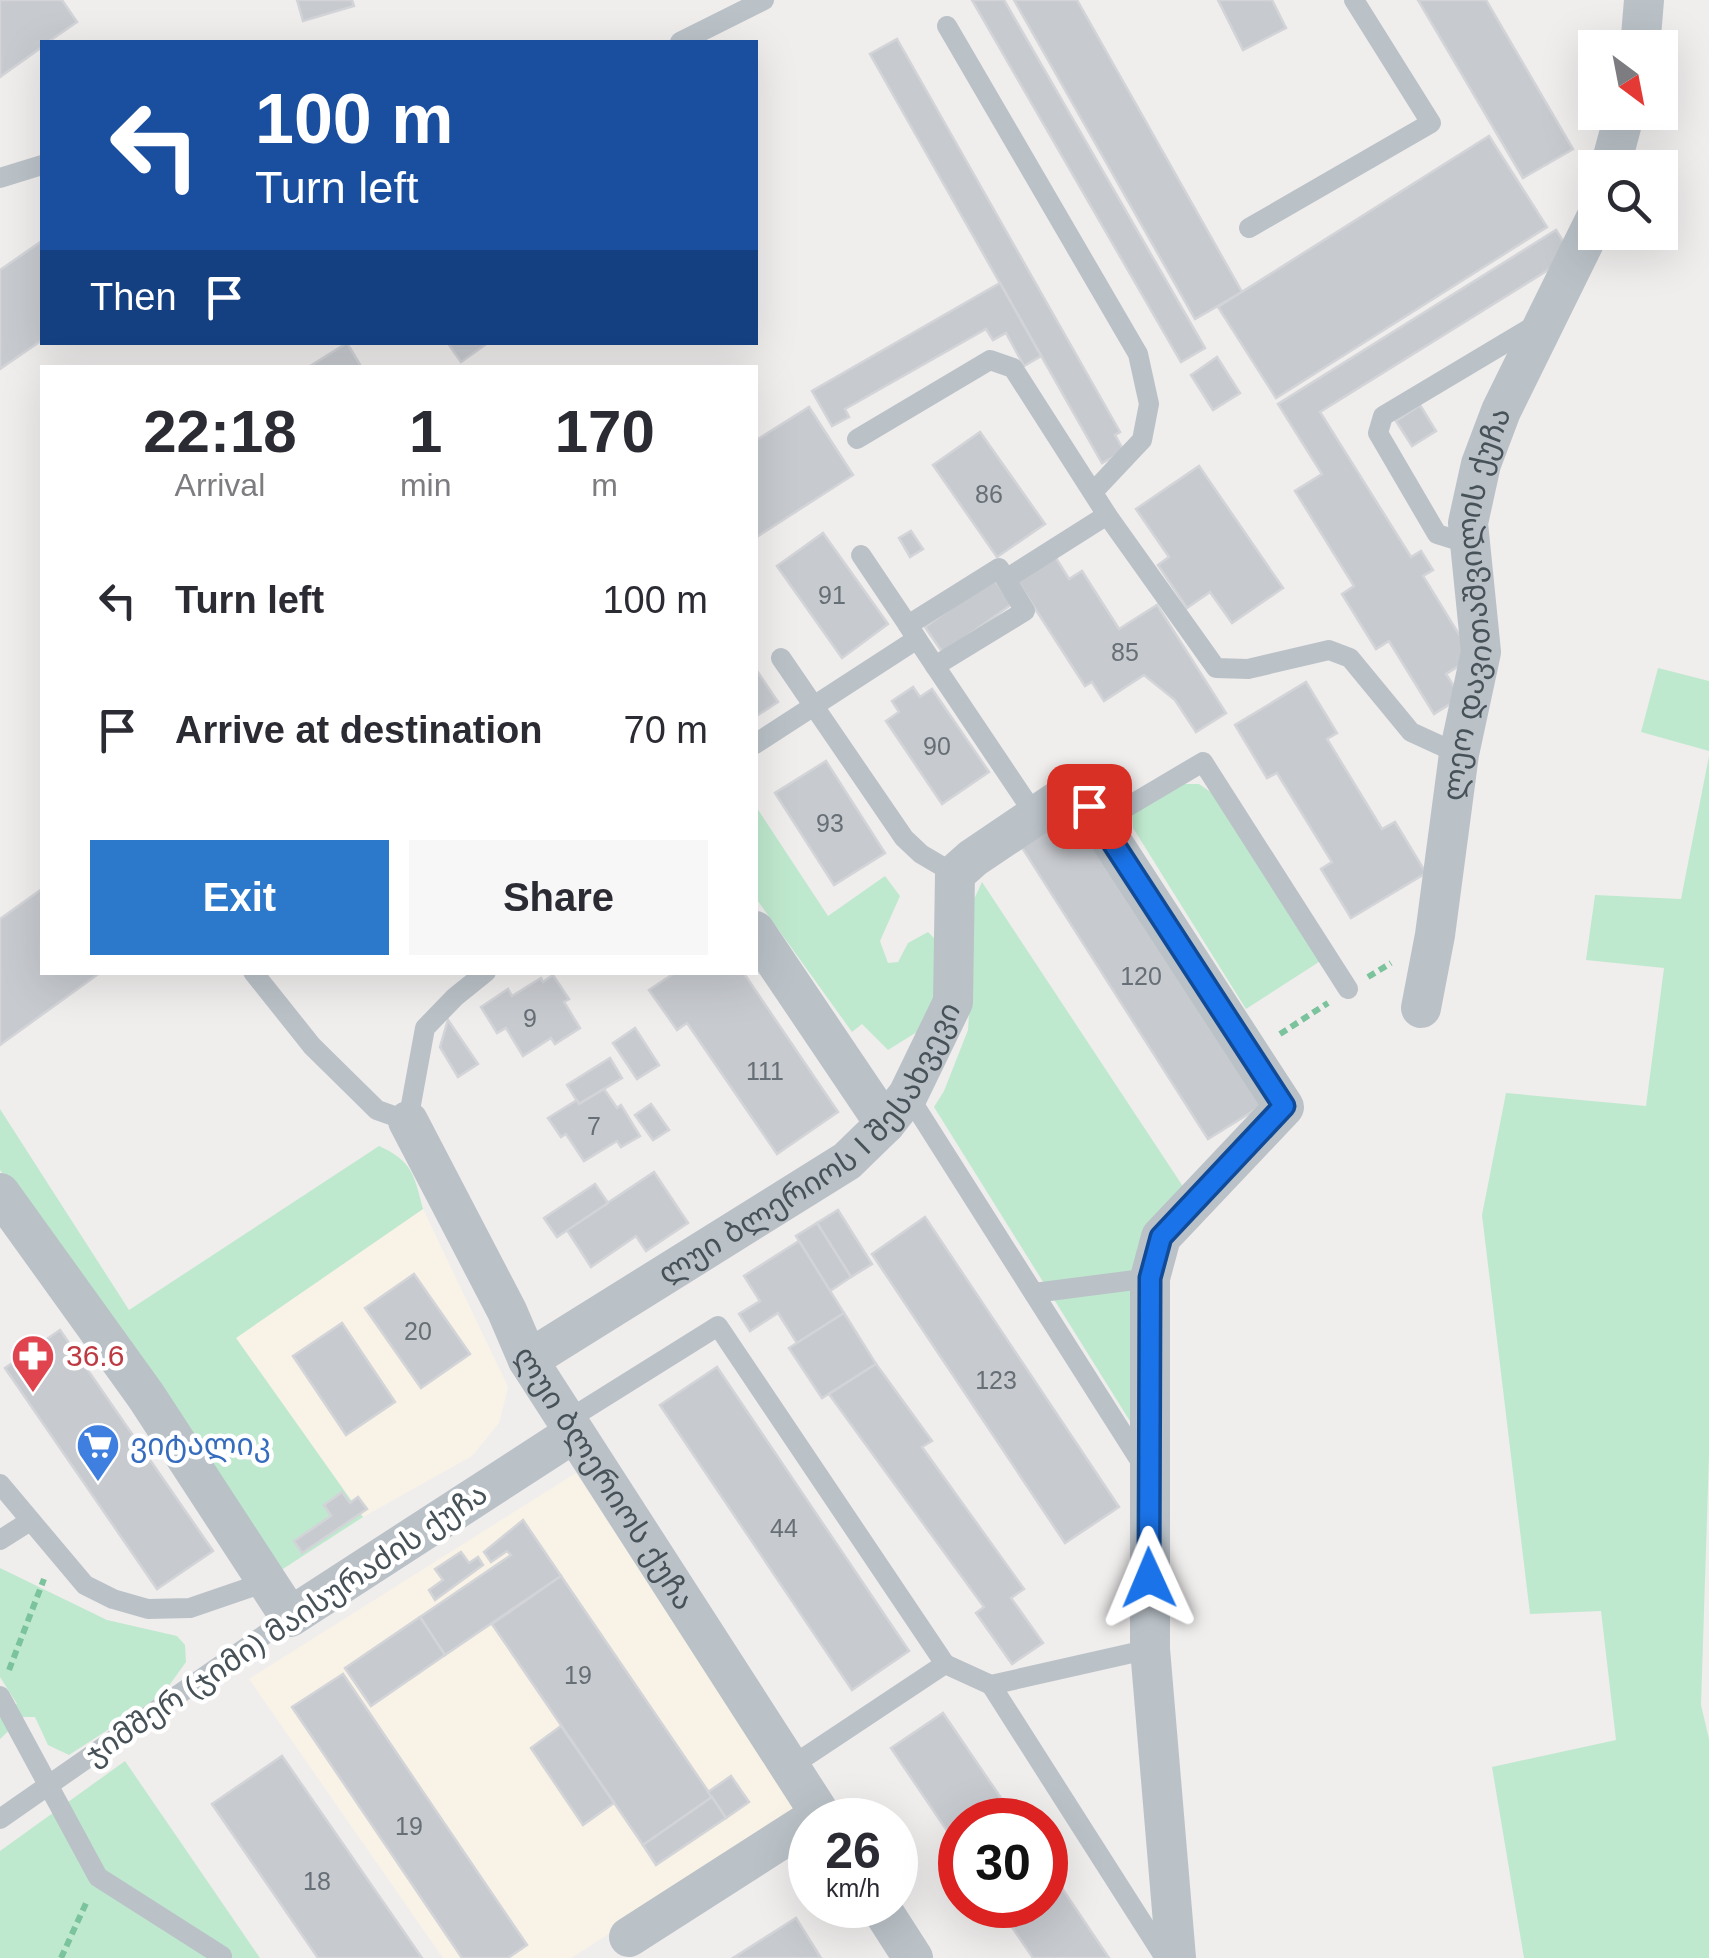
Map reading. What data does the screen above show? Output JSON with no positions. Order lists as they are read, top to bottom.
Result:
{
  "streets": {
    "street": [
      "ლეო დავითაშვილის ქუჩა",
      "ლუი ბლერიოს I შესახვევი",
      "ლუი ბლერიოს ქუჩა",
      "ჯიმშერ (ჯიმი) მაისურაძის ქუჩა"
    ]
  },
  "crossings": [
    ["ლუი ბლერიოს I შესახვევი", "ლუი ბლერიოს ქუჩა"],
    ["ლუი ბლერიოს ქუჩა", "ჯიმშერ (ჯიმი) მაისურაძის ქუჩა"]
  ],
  "places": {
    "pharmacy": ["36.6"],
    "supermarket": ["ვიტალიკ"]
  },
  "house_numbers": [
    "86",
    "91",
    "85",
    "90",
    "93",
    "120",
    "9",
    "111",
    "7",
    "20",
    "123",
    "44",
    "19",
    "19",
    "18"
  ],
  "north": "bottom right",
  "page": {
    "turn": ["100 m", "Turn left"],
    "then": "Then",
    "eta": [
      "22:18",
      "Arrival",
      "1",
      "min",
      "170",
      "m"
    ],
    "list": [
      {
        "name": "Turn left",
        "value": "100 m"
      },
      {
        "name": "Arrive at destination",
        "value": "70 m"
      }
    ],
    "buttons": ["Exit", "Share"],
    "speed": "26 km/h",
    "limit": "30"
  }
}
